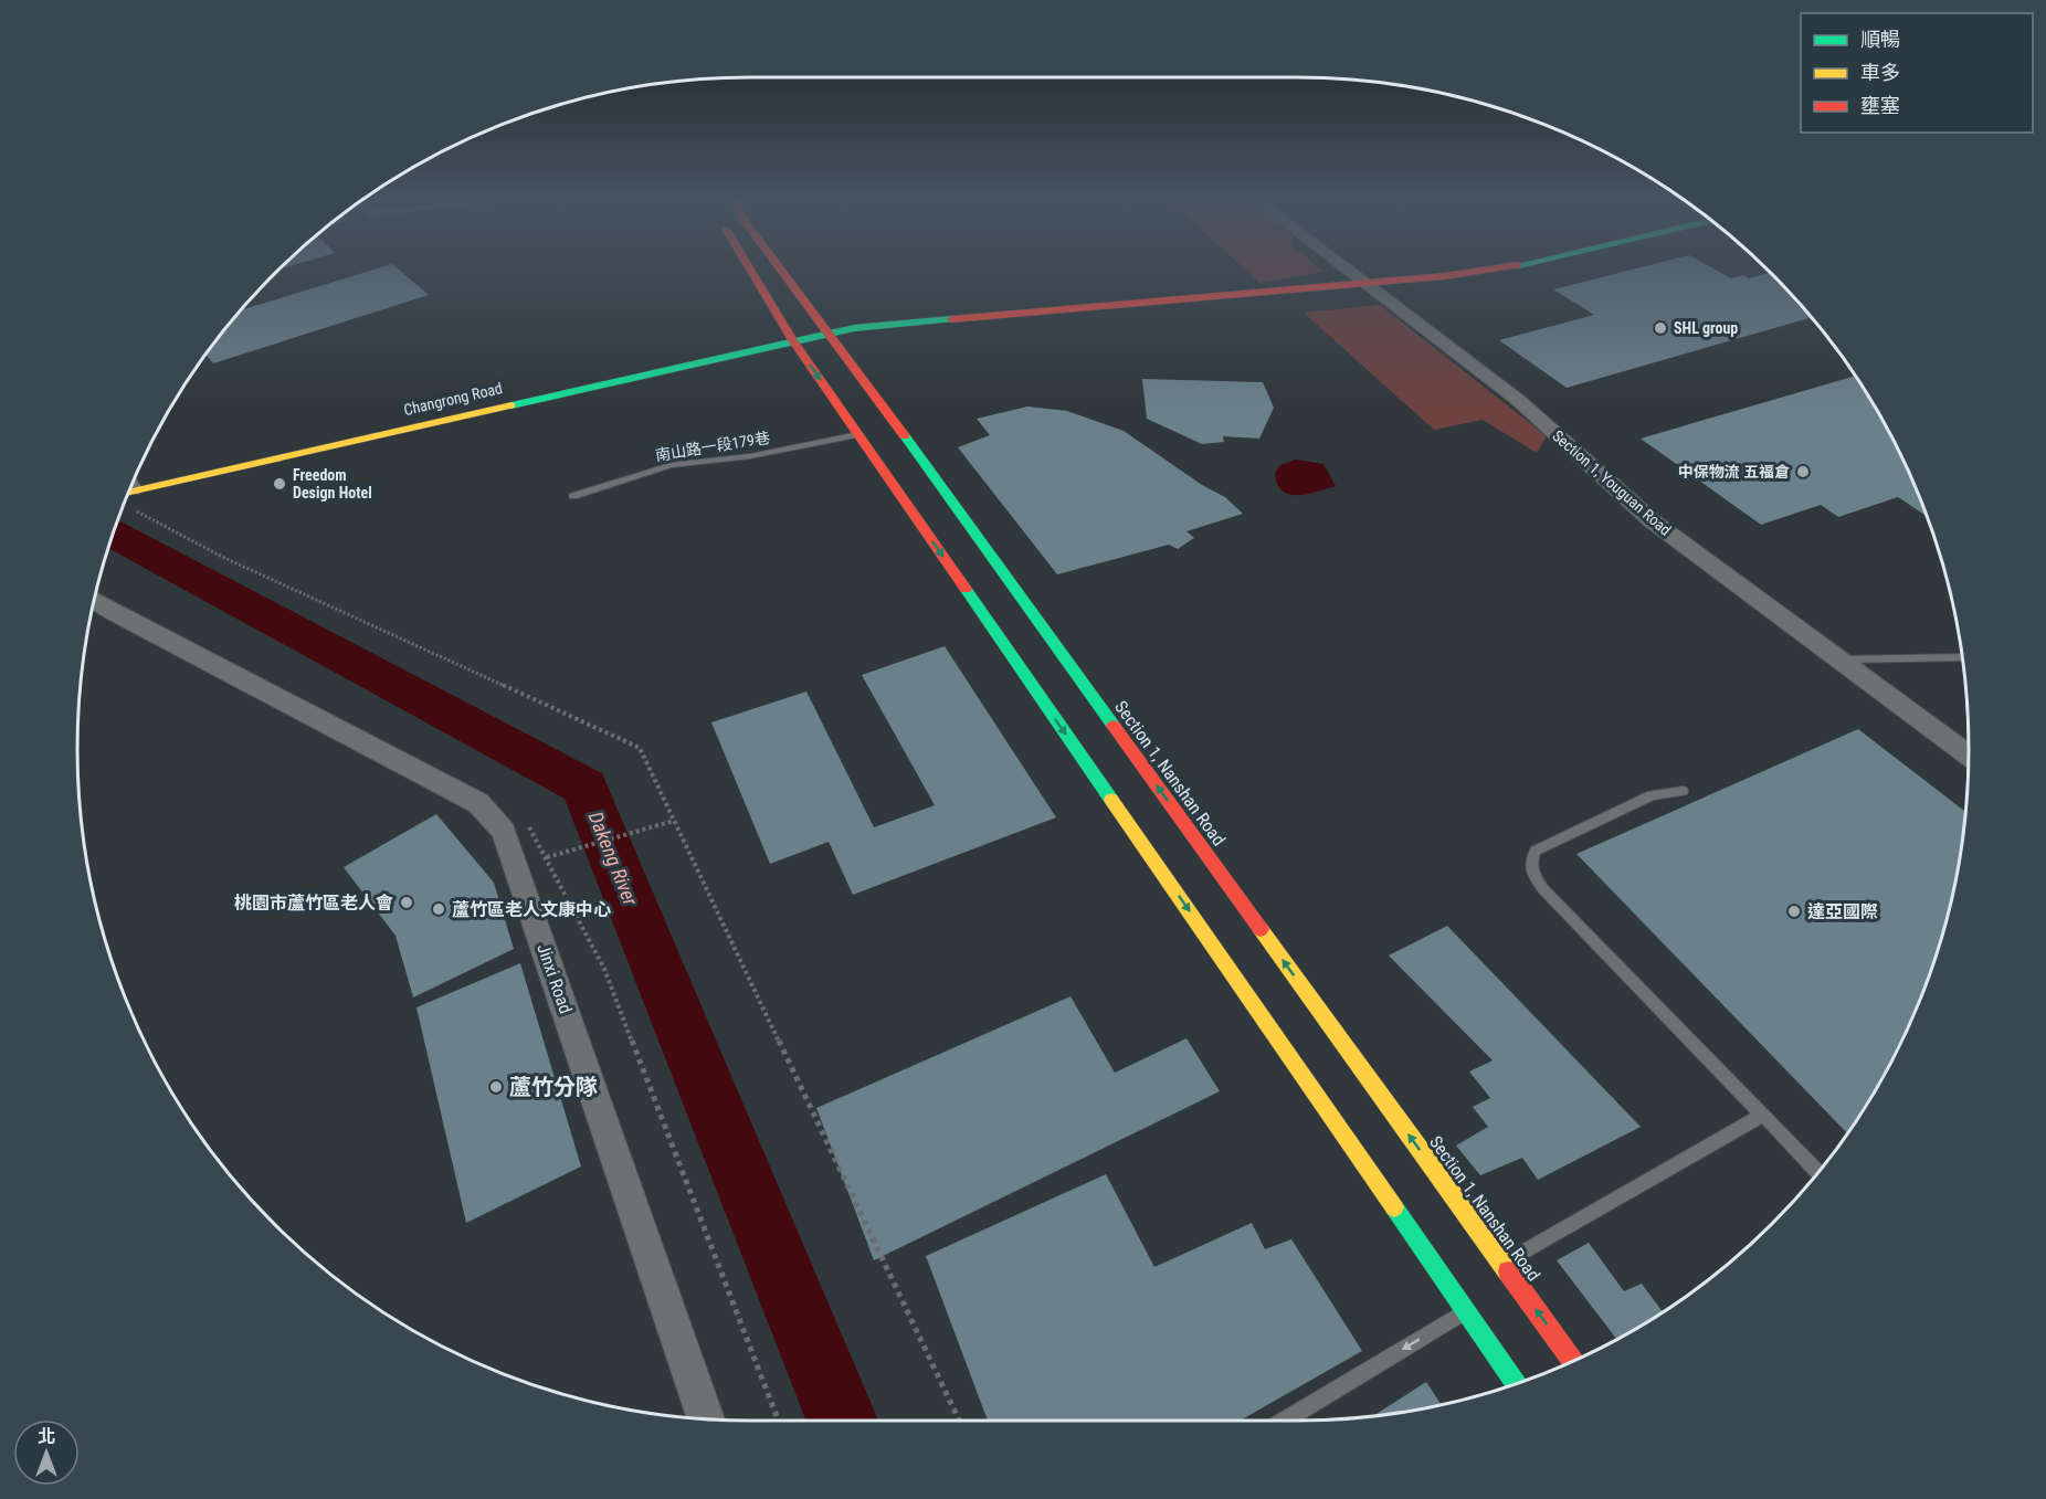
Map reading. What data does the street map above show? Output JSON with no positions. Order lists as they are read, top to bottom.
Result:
{
  "streets": {
    "street": [
      "Changrong Road",
      "Section 1, Youguan Road",
      "Section 1, Nanshan Road",
      "Jinxi Road"
    ],
    "lane": ["南山路一段179巷"]
  },
  "crossings": [
    ["Changrong Road", "Section 1, Youguan Road"],
    ["Changrong Road", "Section 1, Nanshan Road"]
  ],
  "water": ["Dakeng River"],
  "places": [
    "SHL group",
    "中保物流 五福倉",
    "Freedom Design Hotel",
    "桃園市蘆竹區老人會",
    "蘆竹區老人文康中心",
    "達亞國際",
    "蘆竹分隊"
  ],
  "legend": ["順暢", "車多", "壅塞"],
  "north": "top"
}
